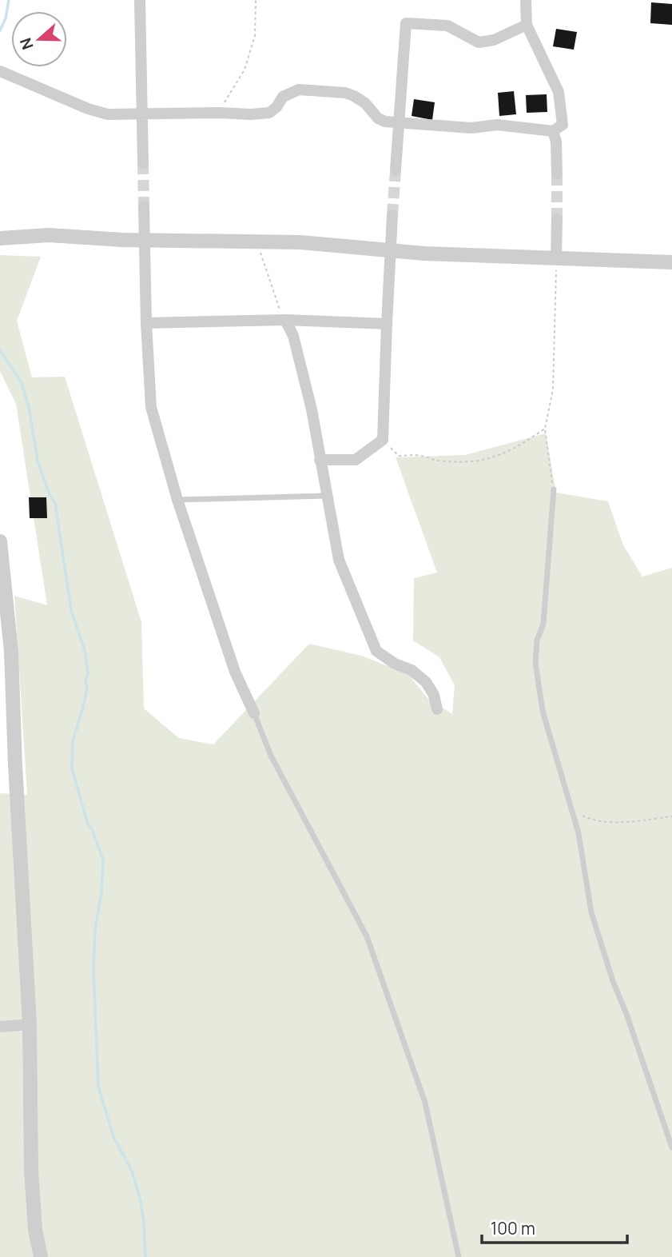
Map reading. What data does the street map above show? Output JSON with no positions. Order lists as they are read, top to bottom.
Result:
{
  "scale_bar": "100 m",
  "north": "left"
}
